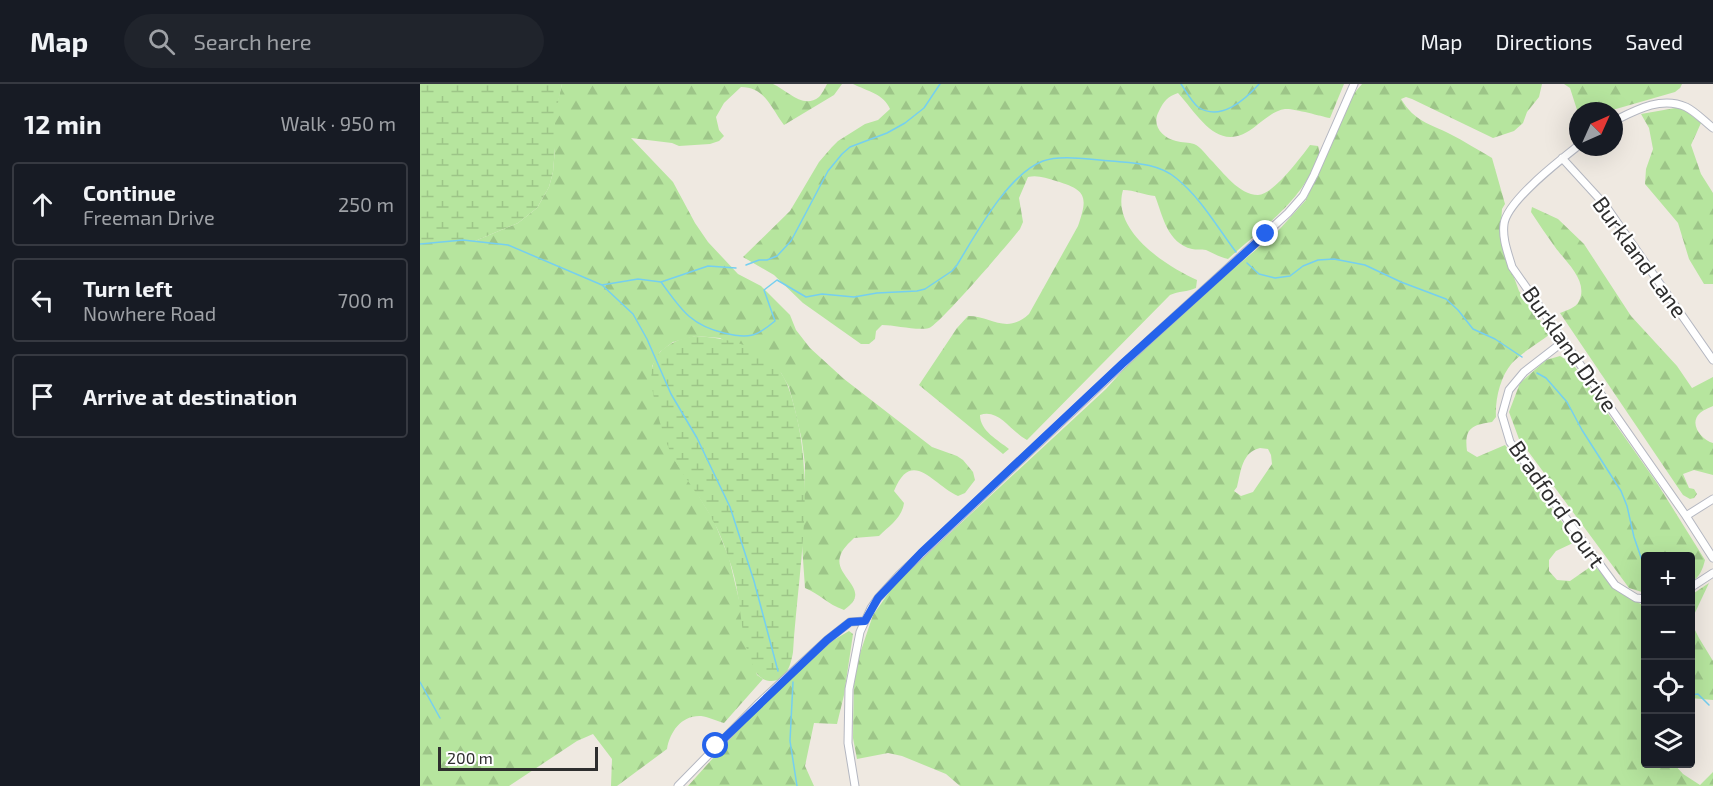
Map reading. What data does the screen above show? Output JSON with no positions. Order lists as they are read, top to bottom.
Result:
{
  "streets": {
    "street": ["Burkland Lane", "Burkland Drive", "Bradford Court"]
  },
  "crossings": [
    ["Burkland Lane", "Burkland Drive"],
    ["Burkland Drive", "Bradford Court"]
  ],
  "scale_bar": "200 m",
  "north": "top right",
  "page": {
    "header": "Map",
    "search": "Search here",
    "nav": ["Map", "Directions", "Saved"],
    "heading": ["12 min", "Walk · 950 m"],
    "list": [
      ["Continue", "Freeman Drive", "250 m"],
      ["Turn left", "Nowhere Road", "700 m"],
      "Arrive at destination"
    ],
    "map_buttons": ["+", "−"],
    "scale": "200 m"
  }
}
